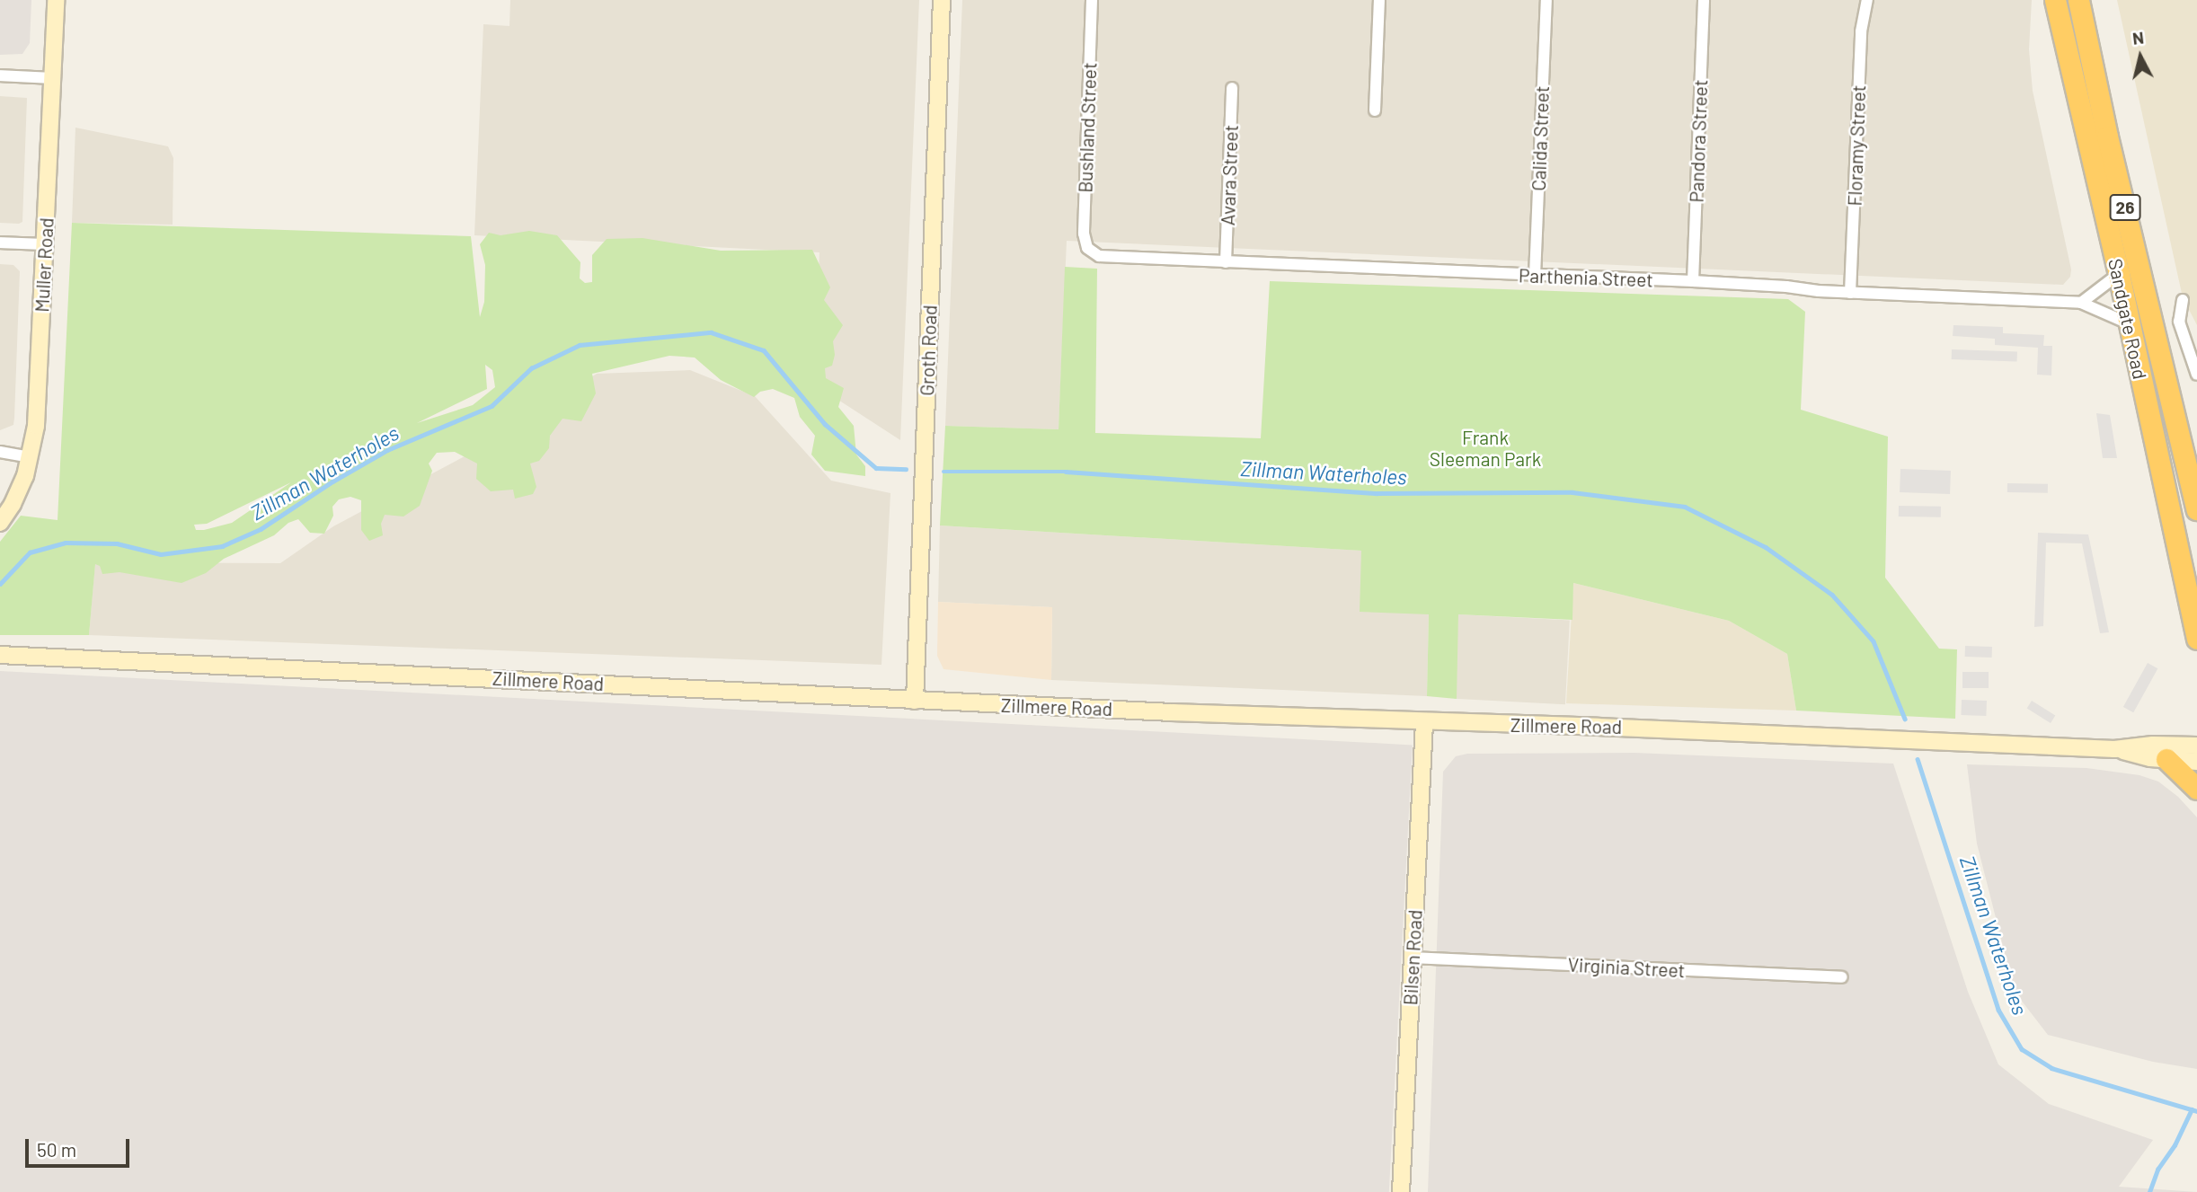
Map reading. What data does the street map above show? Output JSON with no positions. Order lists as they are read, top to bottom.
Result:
{
  "streets": {
    "highway": ["26", "Sandgate Road"],
    "main road": [
      "Muller Road",
      "Groth Road",
      "Zillmere Road",
      "Bilsen Road"
    ],
    "street": [
      "Bushland Street",
      "Calida Street",
      "Pandora Street",
      "Floramy Street",
      "Avara Street",
      "Parthenia Street",
      "Virginia Street"
    ]
  },
  "crossings": [
    ["Bushland Street", "Parthenia Street"],
    ["Calida Street", "Parthenia Street"],
    ["Pandora Street", "Parthenia Street"],
    ["Floramy Street", "Parthenia Street"],
    ["Avara Street", "Parthenia Street"],
    ["Parthenia Street", "Sandgate Road"],
    ["Groth Road", "Zillmere Road"],
    ["Zillmere Road", "Bilsen Road"],
    ["Bilsen Road", "Virginia Street"]
  ],
  "water": ["Zillman Waterholes"],
  "parks": ["Frank Sleeman Park"],
  "scale_bar": "50 m",
  "north": "top"
}
